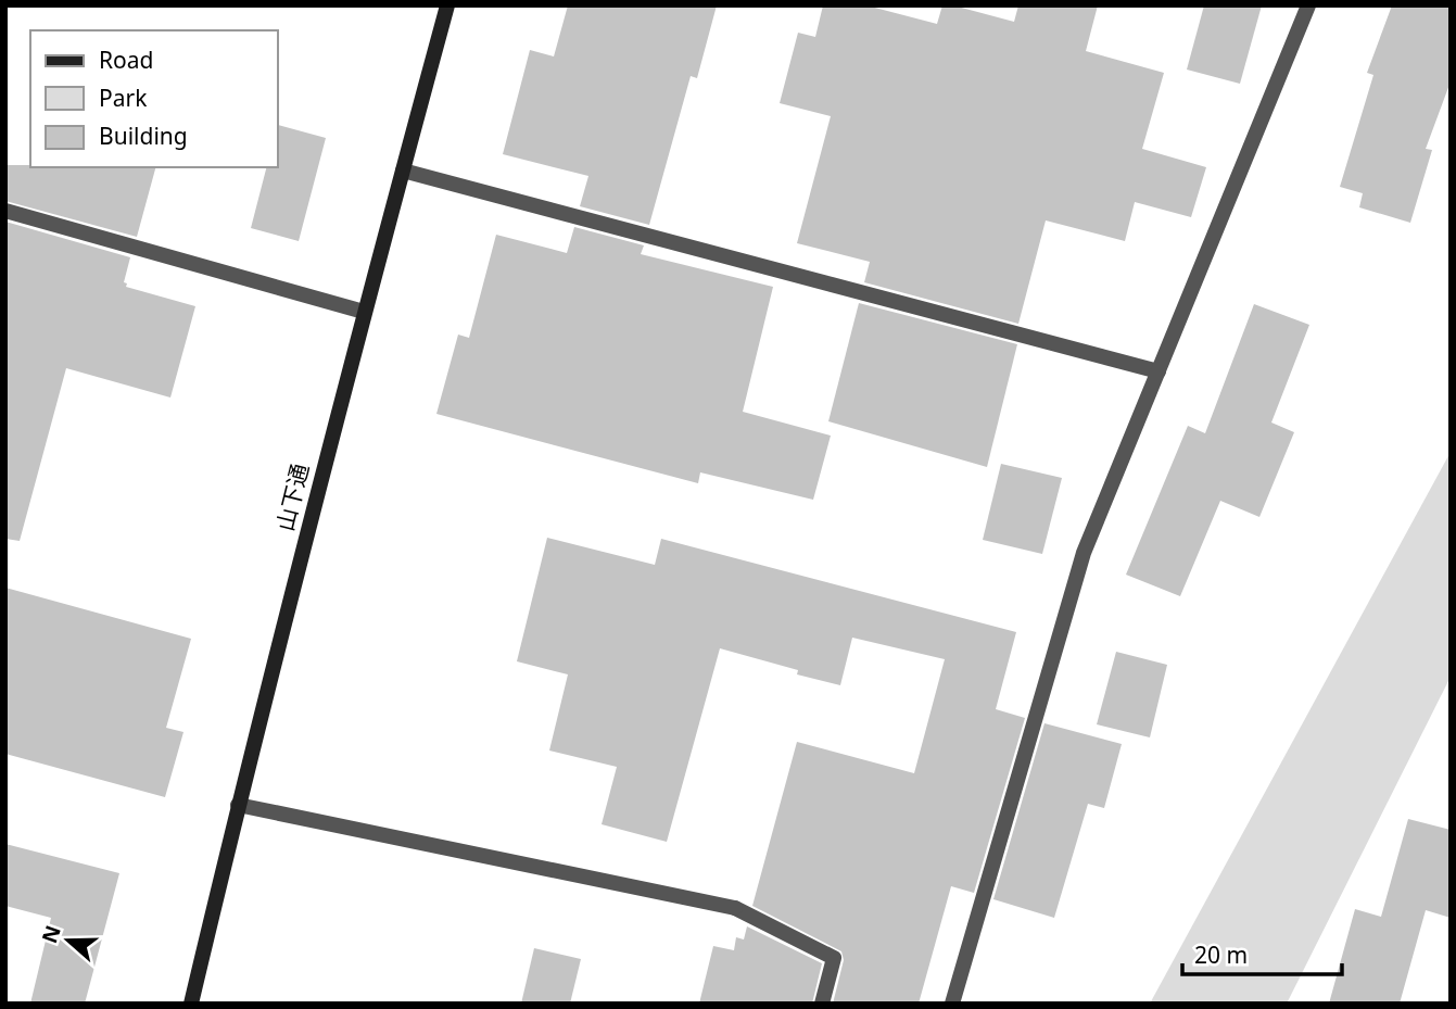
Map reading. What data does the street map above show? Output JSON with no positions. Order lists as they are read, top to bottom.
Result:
{
  "streets": {
    "street": ["山下通"]
  },
  "legend": ["Road", "Park", "Building"],
  "scale_bar": "20 m",
  "north": "left"
}
